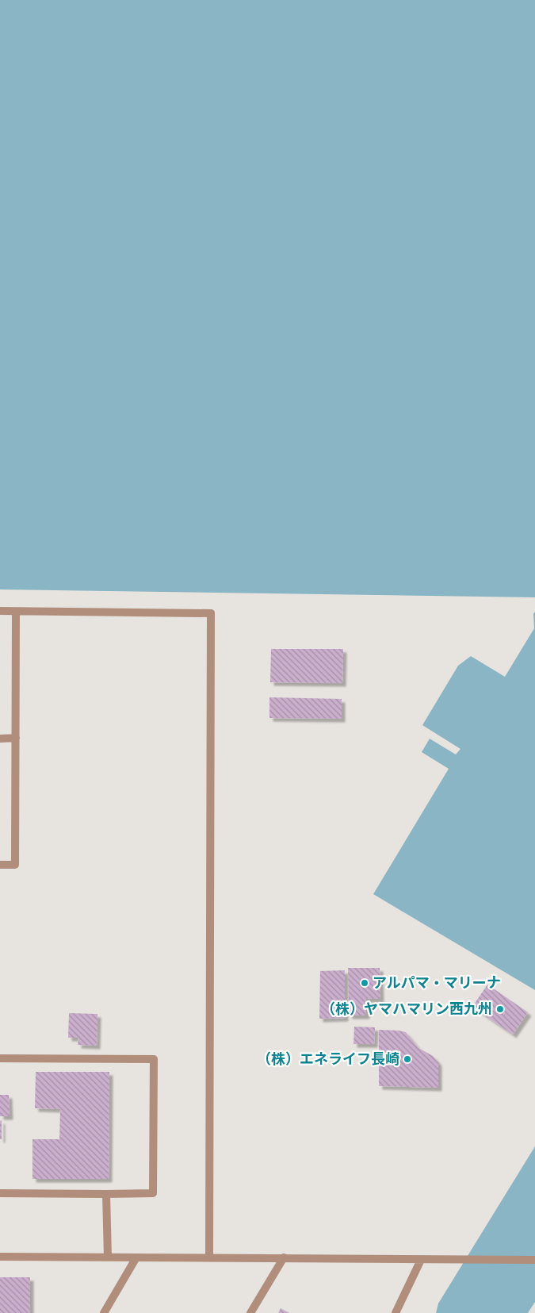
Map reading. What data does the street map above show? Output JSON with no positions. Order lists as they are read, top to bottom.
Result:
{
  "places": ["アルパマ・マリーナ", "（株）ヤマハマリン西九州", "（株）エネライフ長崎"]
}
